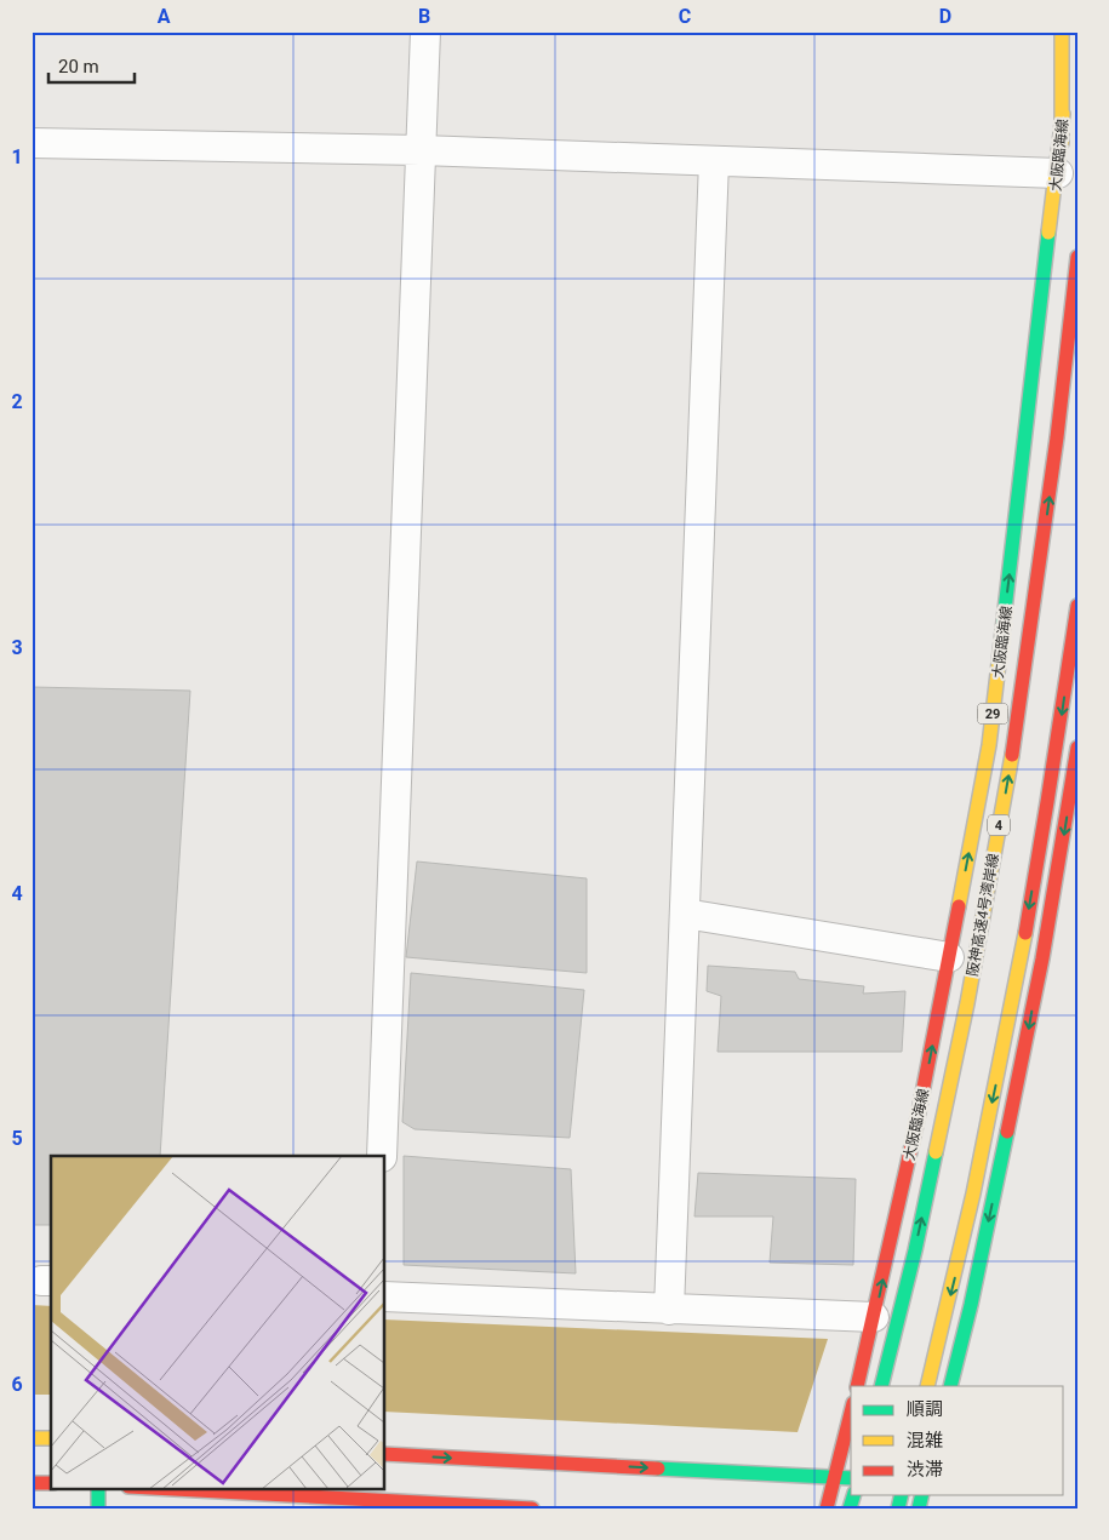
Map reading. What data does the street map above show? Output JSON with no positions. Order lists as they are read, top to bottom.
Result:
{
  "streets": {
    "main road": [
      "大阪臨海線",
      "29",
      "4",
      "阪神高速4号湾岸線"
    ]
  },
  "legend": ["順調", "混雑", "渋滞"],
  "scale_bar": "20 m",
  "grid": {
    "columns": [
      "A",
      "B",
      "C",
      "D"
    ],
    "rows": [
      "1",
      "2",
      "3",
      "4",
      "5",
      "6"
    ]
  }
}
